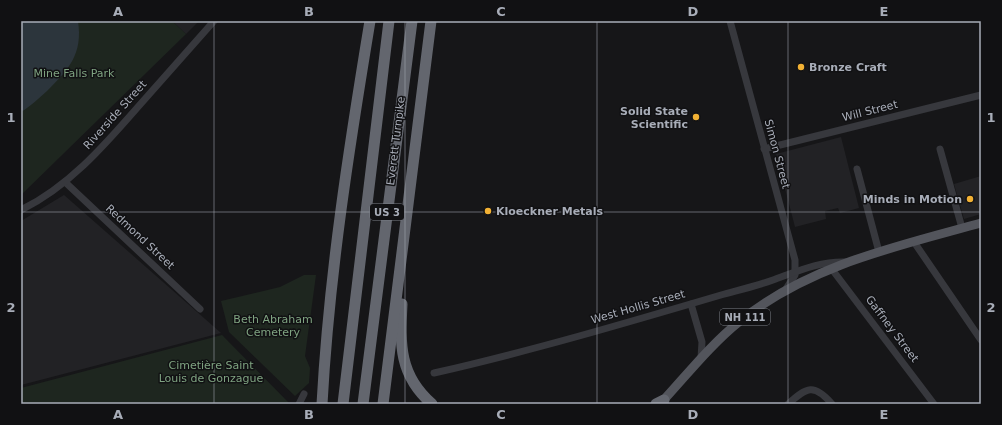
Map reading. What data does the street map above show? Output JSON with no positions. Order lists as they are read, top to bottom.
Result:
{
  "streets": {
    "highway": ["Everett Turnpike", "US 3"],
    "main road": ["West Hollis Street", "NH 111"],
    "street": [
      "Will Street",
      "Riverside Street",
      "Simon Street",
      "Redmond Street",
      "Gaffney Street"
    ]
  },
  "crossings": [
    ["Will Street", "Simon Street"],
    ["Riverside Street", "Redmond Street"],
    ["Simon Street", "West Hollis Street"],
    ["West Hollis Street", "NH 111"],
    ["NH 111", "Gaffney Street"]
  ],
  "parks": ["Mine Falls Park", "Beth Abraham Cemetery", "Cimetière Saint Louis de Gonzague"],
  "places": [
    "Bronze Craft",
    "Solid State Scientific",
    "Minds in Motion",
    "Kloeckner Metals"
  ],
  "grid": {
    "columns": [
      "A",
      "B",
      "C",
      "D",
      "E"
    ],
    "rows": ["1", "2"]
  }
}
